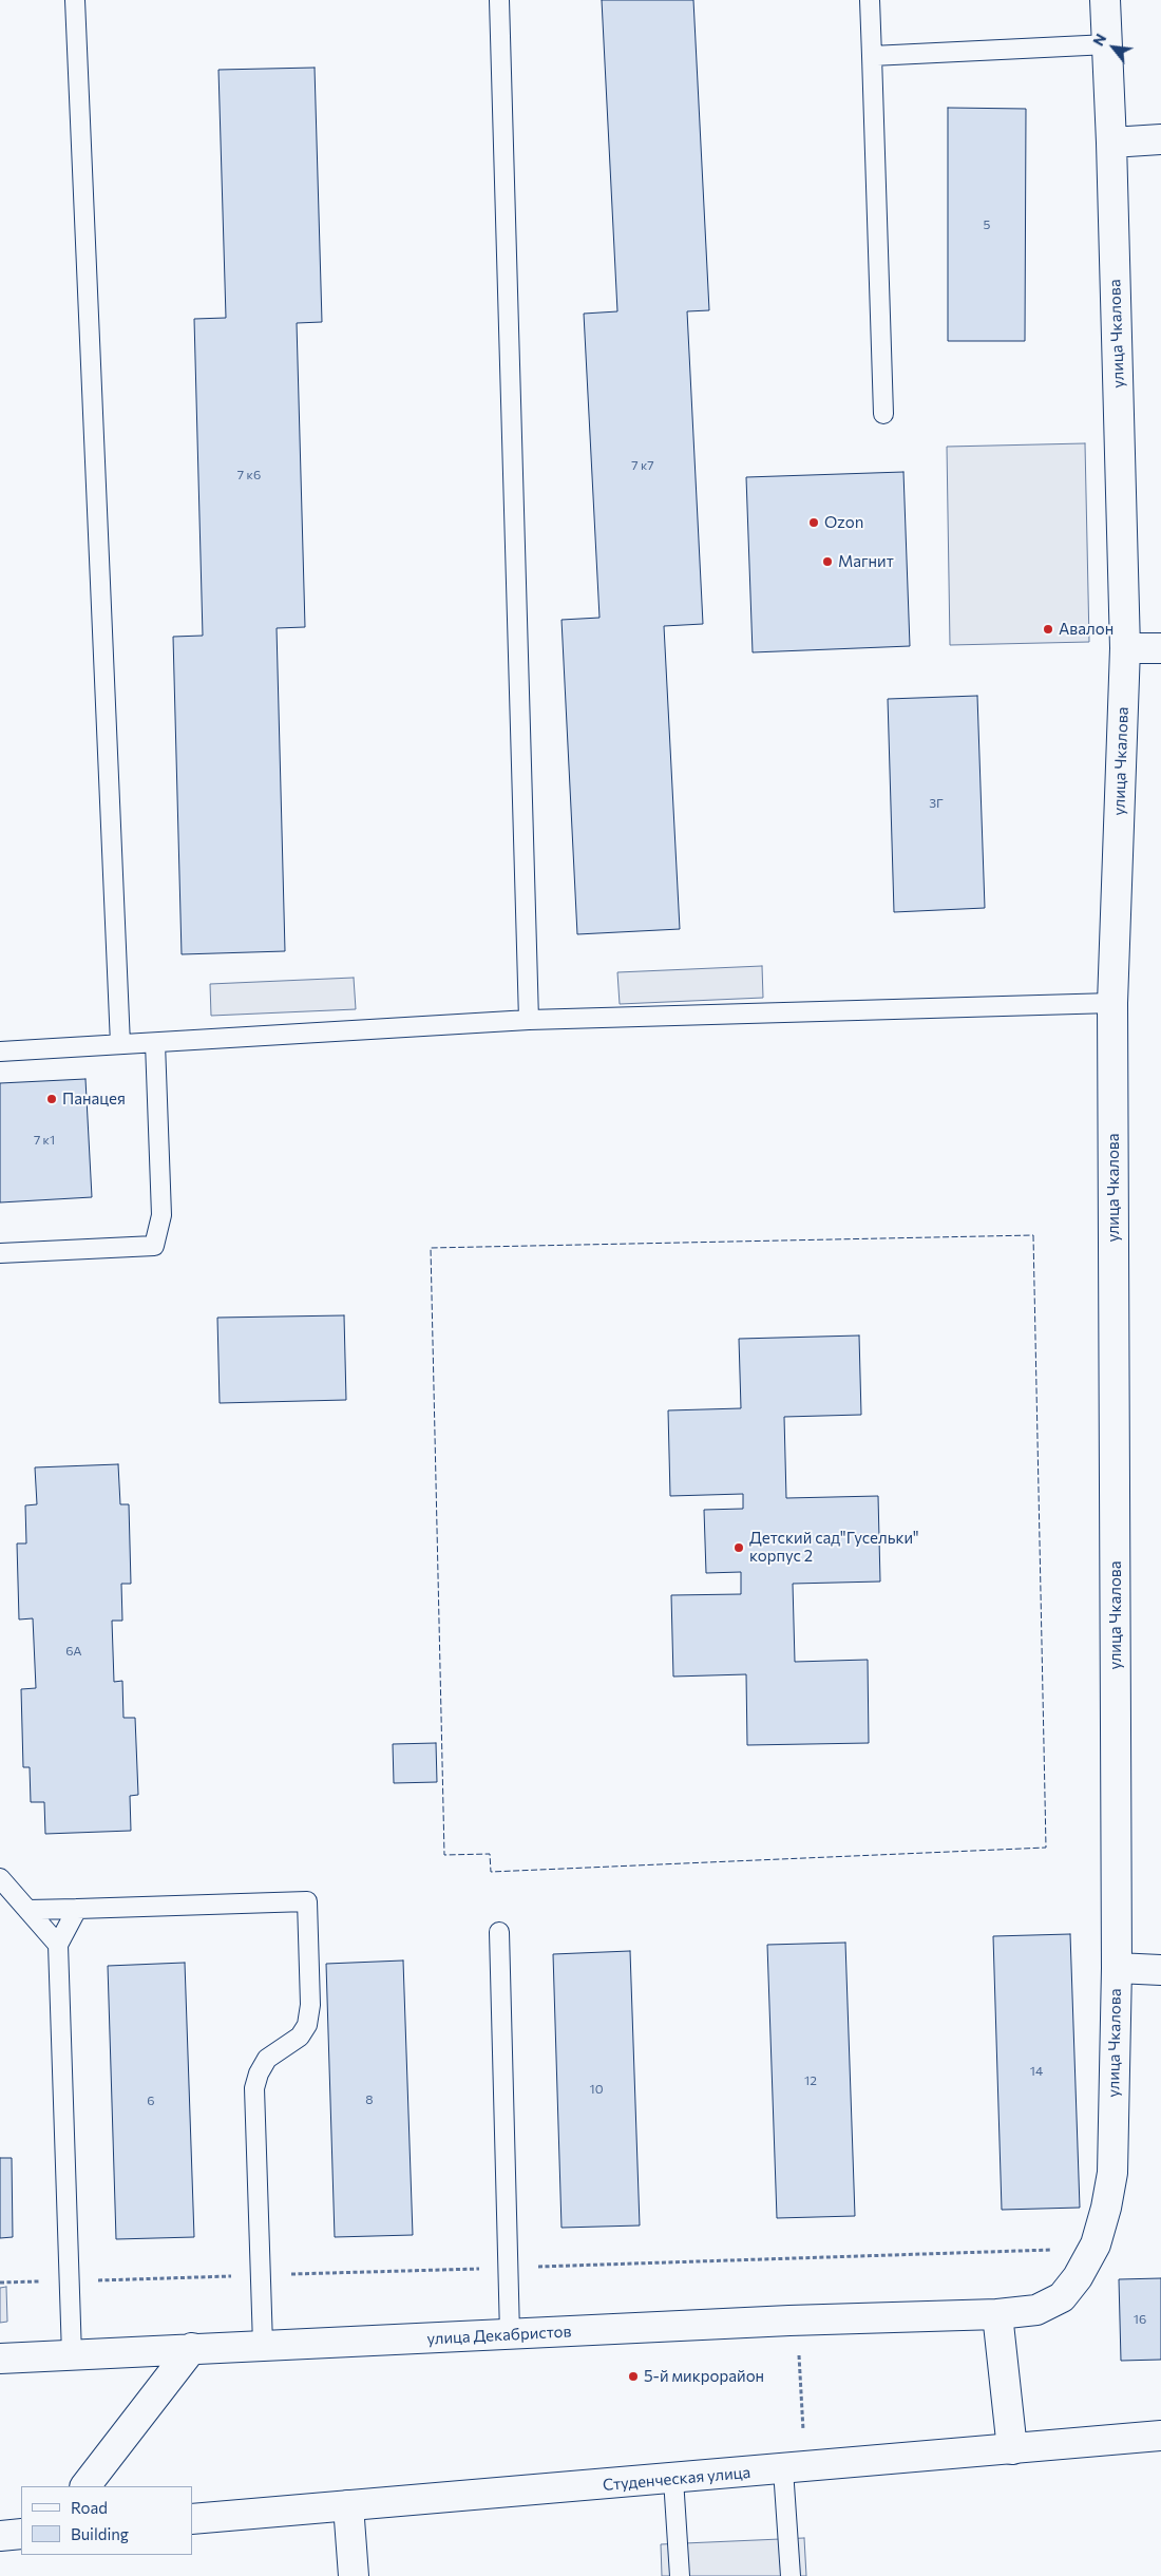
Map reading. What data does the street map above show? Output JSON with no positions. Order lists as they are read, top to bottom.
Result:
{
  "streets": {
    "street": ["улица Чкалова", "улица Декабристов", "Студенческая улица"]
  },
  "crossings": [
    ["улица Чкалова", "улица Декабристов"]
  ],
  "places": [
    "Ozon",
    "Магнит",
    "Авалон",
    "Панацея",
    "Детский сад\"Гусельки\" корпус 2",
    "5-й микрорайон"
  ],
  "house_numbers": [
    "5",
    "7 к7",
    "7 к6",
    "3Г",
    "7 к1",
    "6А",
    "14",
    "12",
    "10",
    "8",
    "6",
    "16"
  ],
  "legend": ["Road", "Building"],
  "north": "top left"
}
